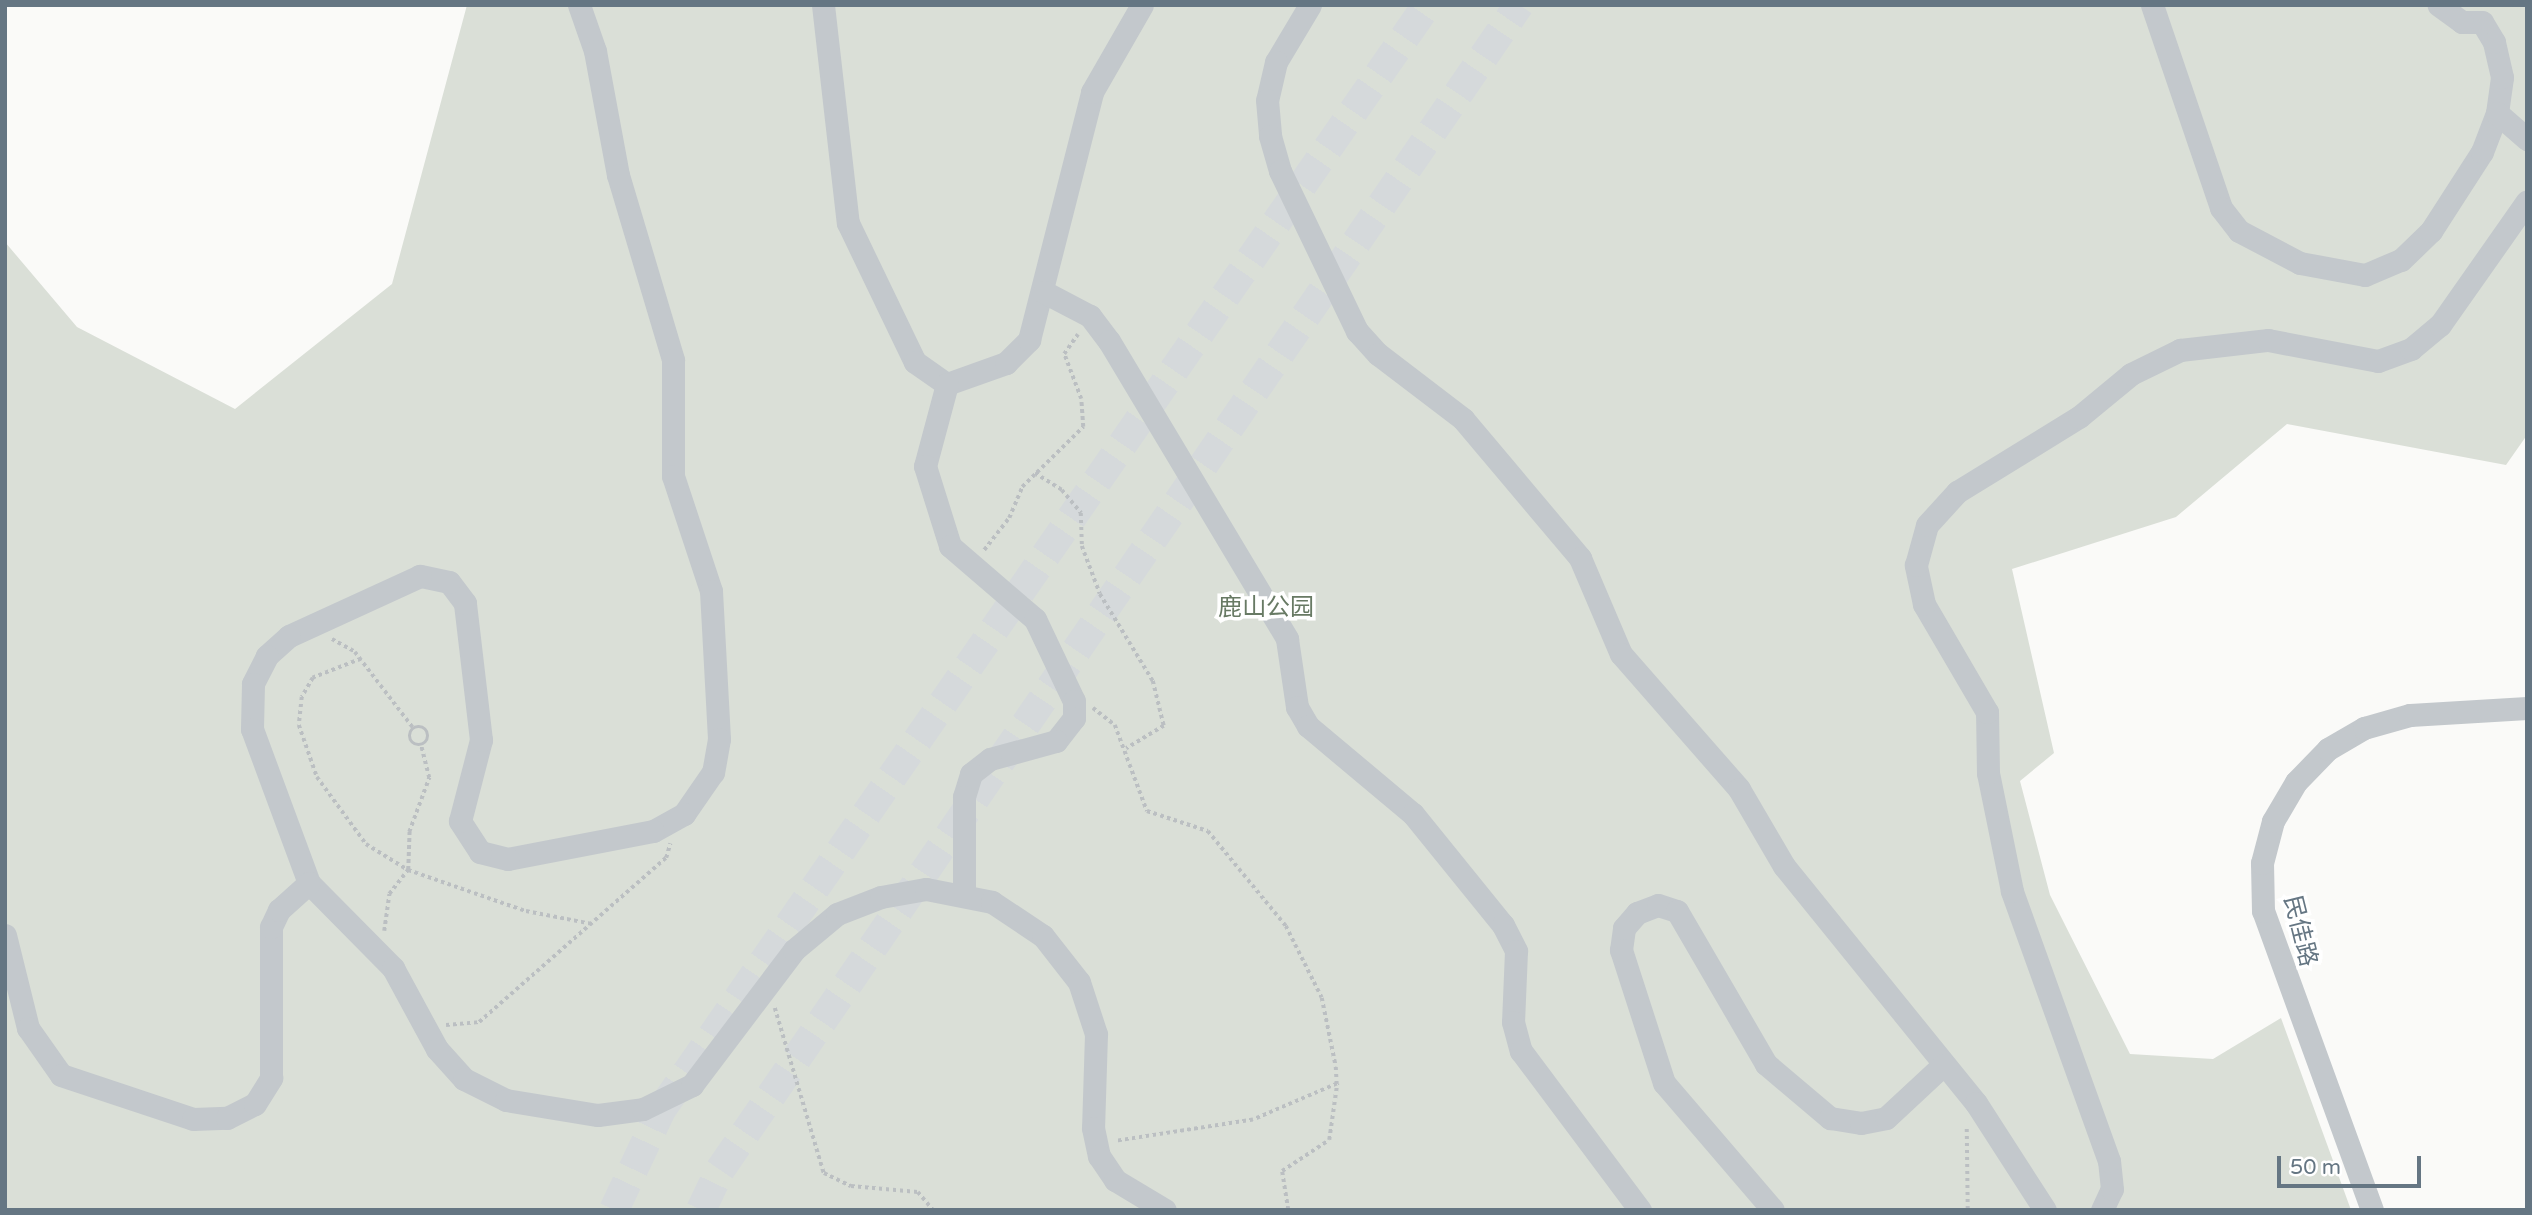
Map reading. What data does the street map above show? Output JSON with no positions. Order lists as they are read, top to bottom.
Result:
{
  "streets": {
    "street": ["民佳路"]
  },
  "parks": ["鹿山公园"],
  "scale_bar": "50 m"
}
